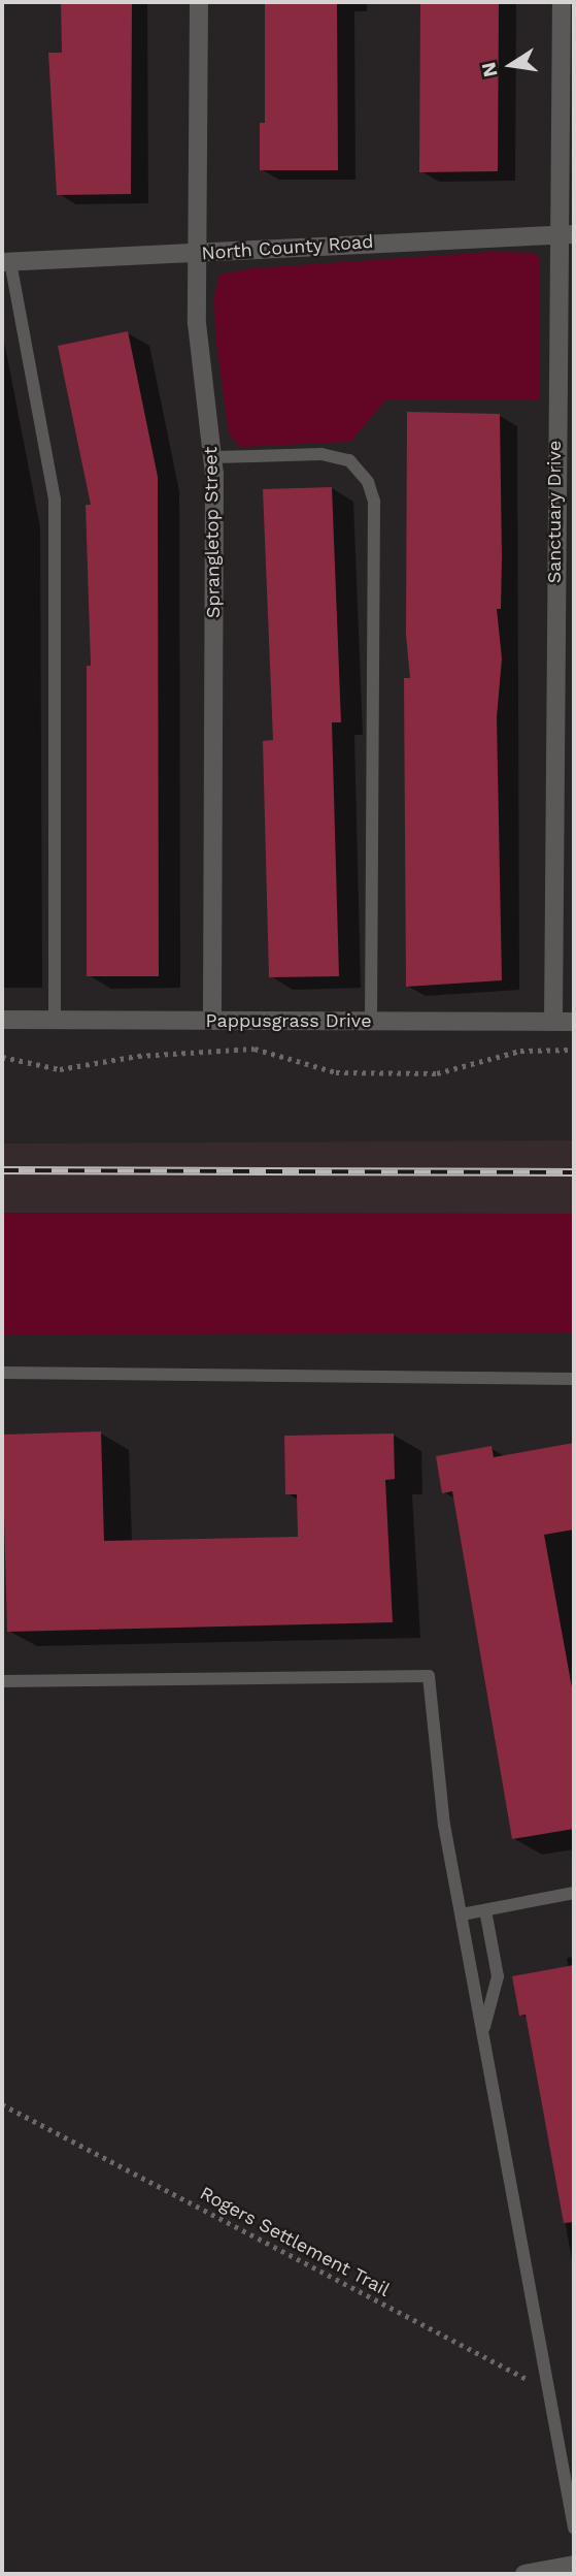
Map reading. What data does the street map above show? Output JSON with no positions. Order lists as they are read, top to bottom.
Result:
{
  "streets": {
    "street": [
      "North County Road",
      "Sanctuary Drive",
      "Sprangletop Street",
      "Pappusgrass Drive"
    ],
    "path": ["Rogers Settlement Trail"]
  },
  "crossings": [
    ["North County Road", "Sanctuary Drive"],
    ["North County Road", "Sprangletop Street"],
    ["Sanctuary Drive", "Pappusgrass Drive"],
    ["Sprangletop Street", "Pappusgrass Drive"]
  ],
  "north": "left"
}
